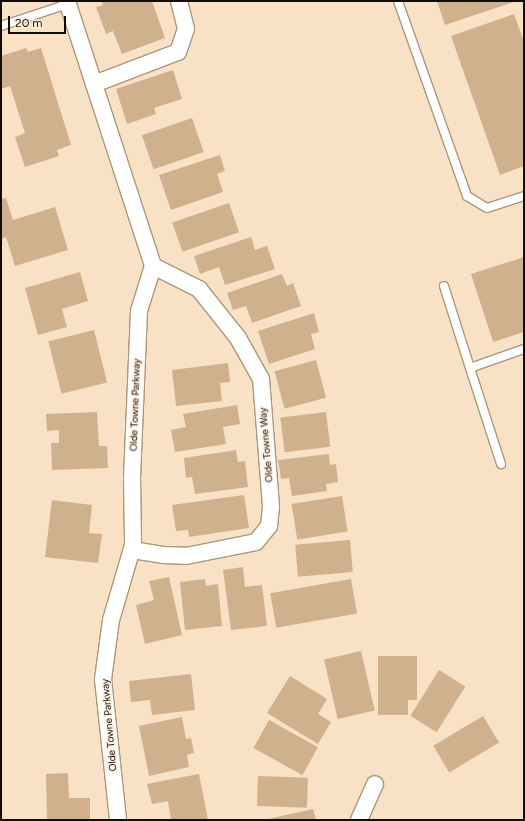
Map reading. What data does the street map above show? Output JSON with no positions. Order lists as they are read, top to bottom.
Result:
{
  "streets": {
    "street": ["Olde Towne Parkway", "Olde Towne Way"]
  },
  "crossings": [
    ["Olde Towne Parkway", "Olde Towne Way"]
  ],
  "scale_bar": "20 m"
}
